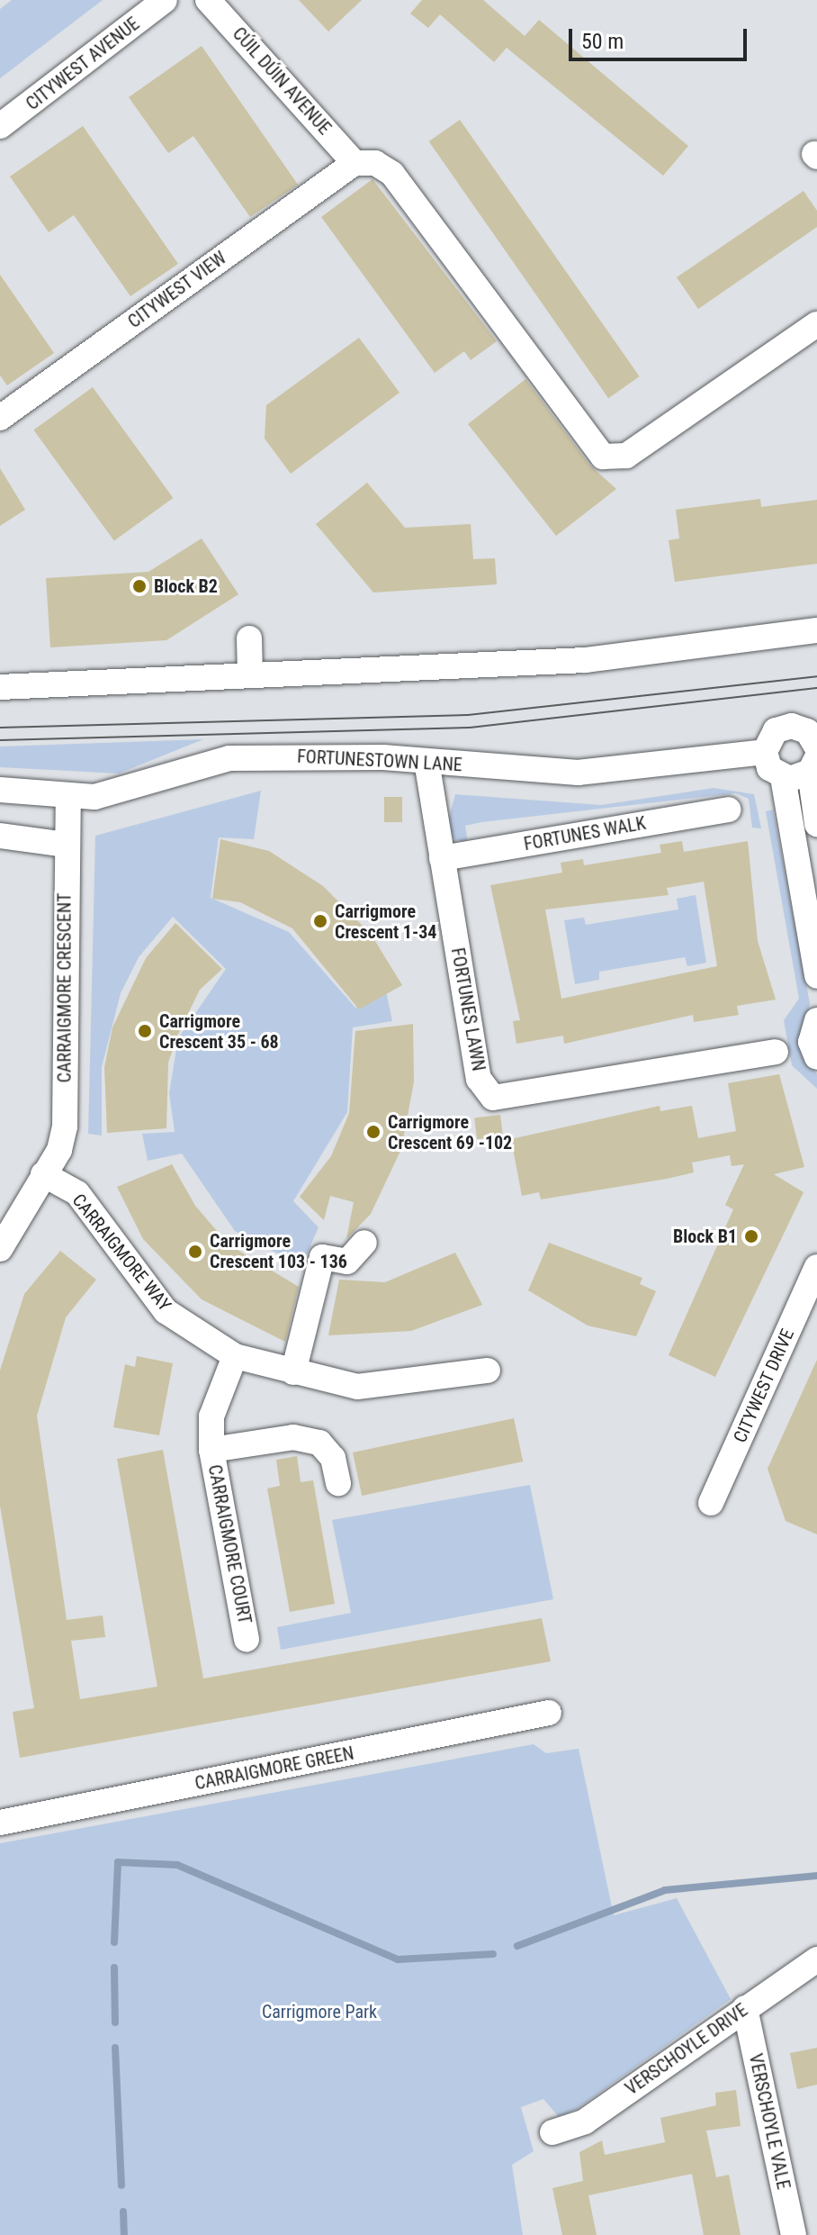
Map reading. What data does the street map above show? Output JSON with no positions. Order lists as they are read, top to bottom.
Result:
{
  "streets": {
    "street": [
      "CITYWEST AVENUE",
      "CÚIL DÚIN AVENUE",
      "CITYWEST VIEW",
      "FORTUNESTOWN LANE",
      "FORTUNES WALK",
      "CARRAIGMORE CRESCENT",
      "FORTUNES LAWN",
      "CARRAIGMORE WAY",
      "CITYWEST DRIVE",
      "CARRAIGMORE COURT",
      "CARRAIGMORE GREEN",
      "VERSCHOYLE DRIVE",
      "VERSCHOYLE VALE"
    ]
  },
  "crossings": [
    ["CÚIL DÚIN AVENUE", "CITYWEST VIEW"],
    ["FORTUNESTOWN LANE", "CARRAIGMORE CRESCENT"],
    ["FORTUNESTOWN LANE", "FORTUNES LAWN"],
    ["FORTUNES WALK", "FORTUNES LAWN"],
    ["CARRAIGMORE CRESCENT", "CARRAIGMORE WAY"],
    ["CARRAIGMORE WAY", "CARRAIGMORE COURT"],
    ["VERSCHOYLE DRIVE", "VERSCHOYLE VALE"]
  ],
  "parks": ["Carrigmore Park"],
  "places": [
    "Block B2",
    "Carrigmore Crescent 1-34",
    "Carrigmore Crescent 35 - 68",
    "Carrigmore Crescent 69 -102",
    "Block B1",
    "Carrigmore Crescent 103 - 136"
  ],
  "scale_bar": "50 m"
}
